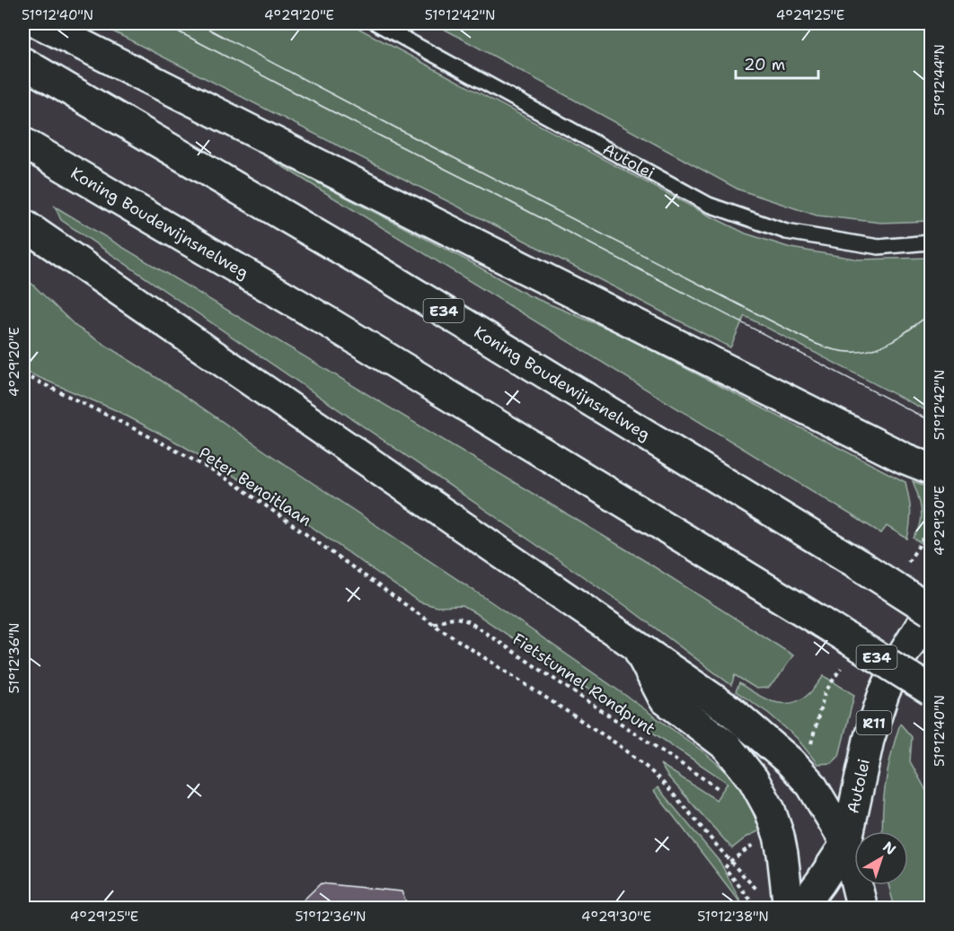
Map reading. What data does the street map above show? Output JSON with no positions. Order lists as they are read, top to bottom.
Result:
{
  "streets": {
    "main road": [
      "Autolei",
      "Koning Boudewijnsnelweg",
      "E34",
      "R11"
    ],
    "path": ["Peter Benoitlaan", "Fietstunnel Rondpunt"]
  },
  "crossings": [
    ["Autolei", "Koning Boudewijnsnelweg"],
    ["Peter Benoitlaan", "Fietstunnel Rondpunt"]
  ],
  "scale_bar": "20 m",
  "north": "top right",
  "coordinates": [
    "51°12'40\"N",
    "4°29'20\"E",
    "51°12'42\"N",
    "4°29'25\"E",
    "51°12'44\"N",
    "4°29'30\"E",
    "51°12'36\"N",
    "51°12'38\"N"
  ]
}
